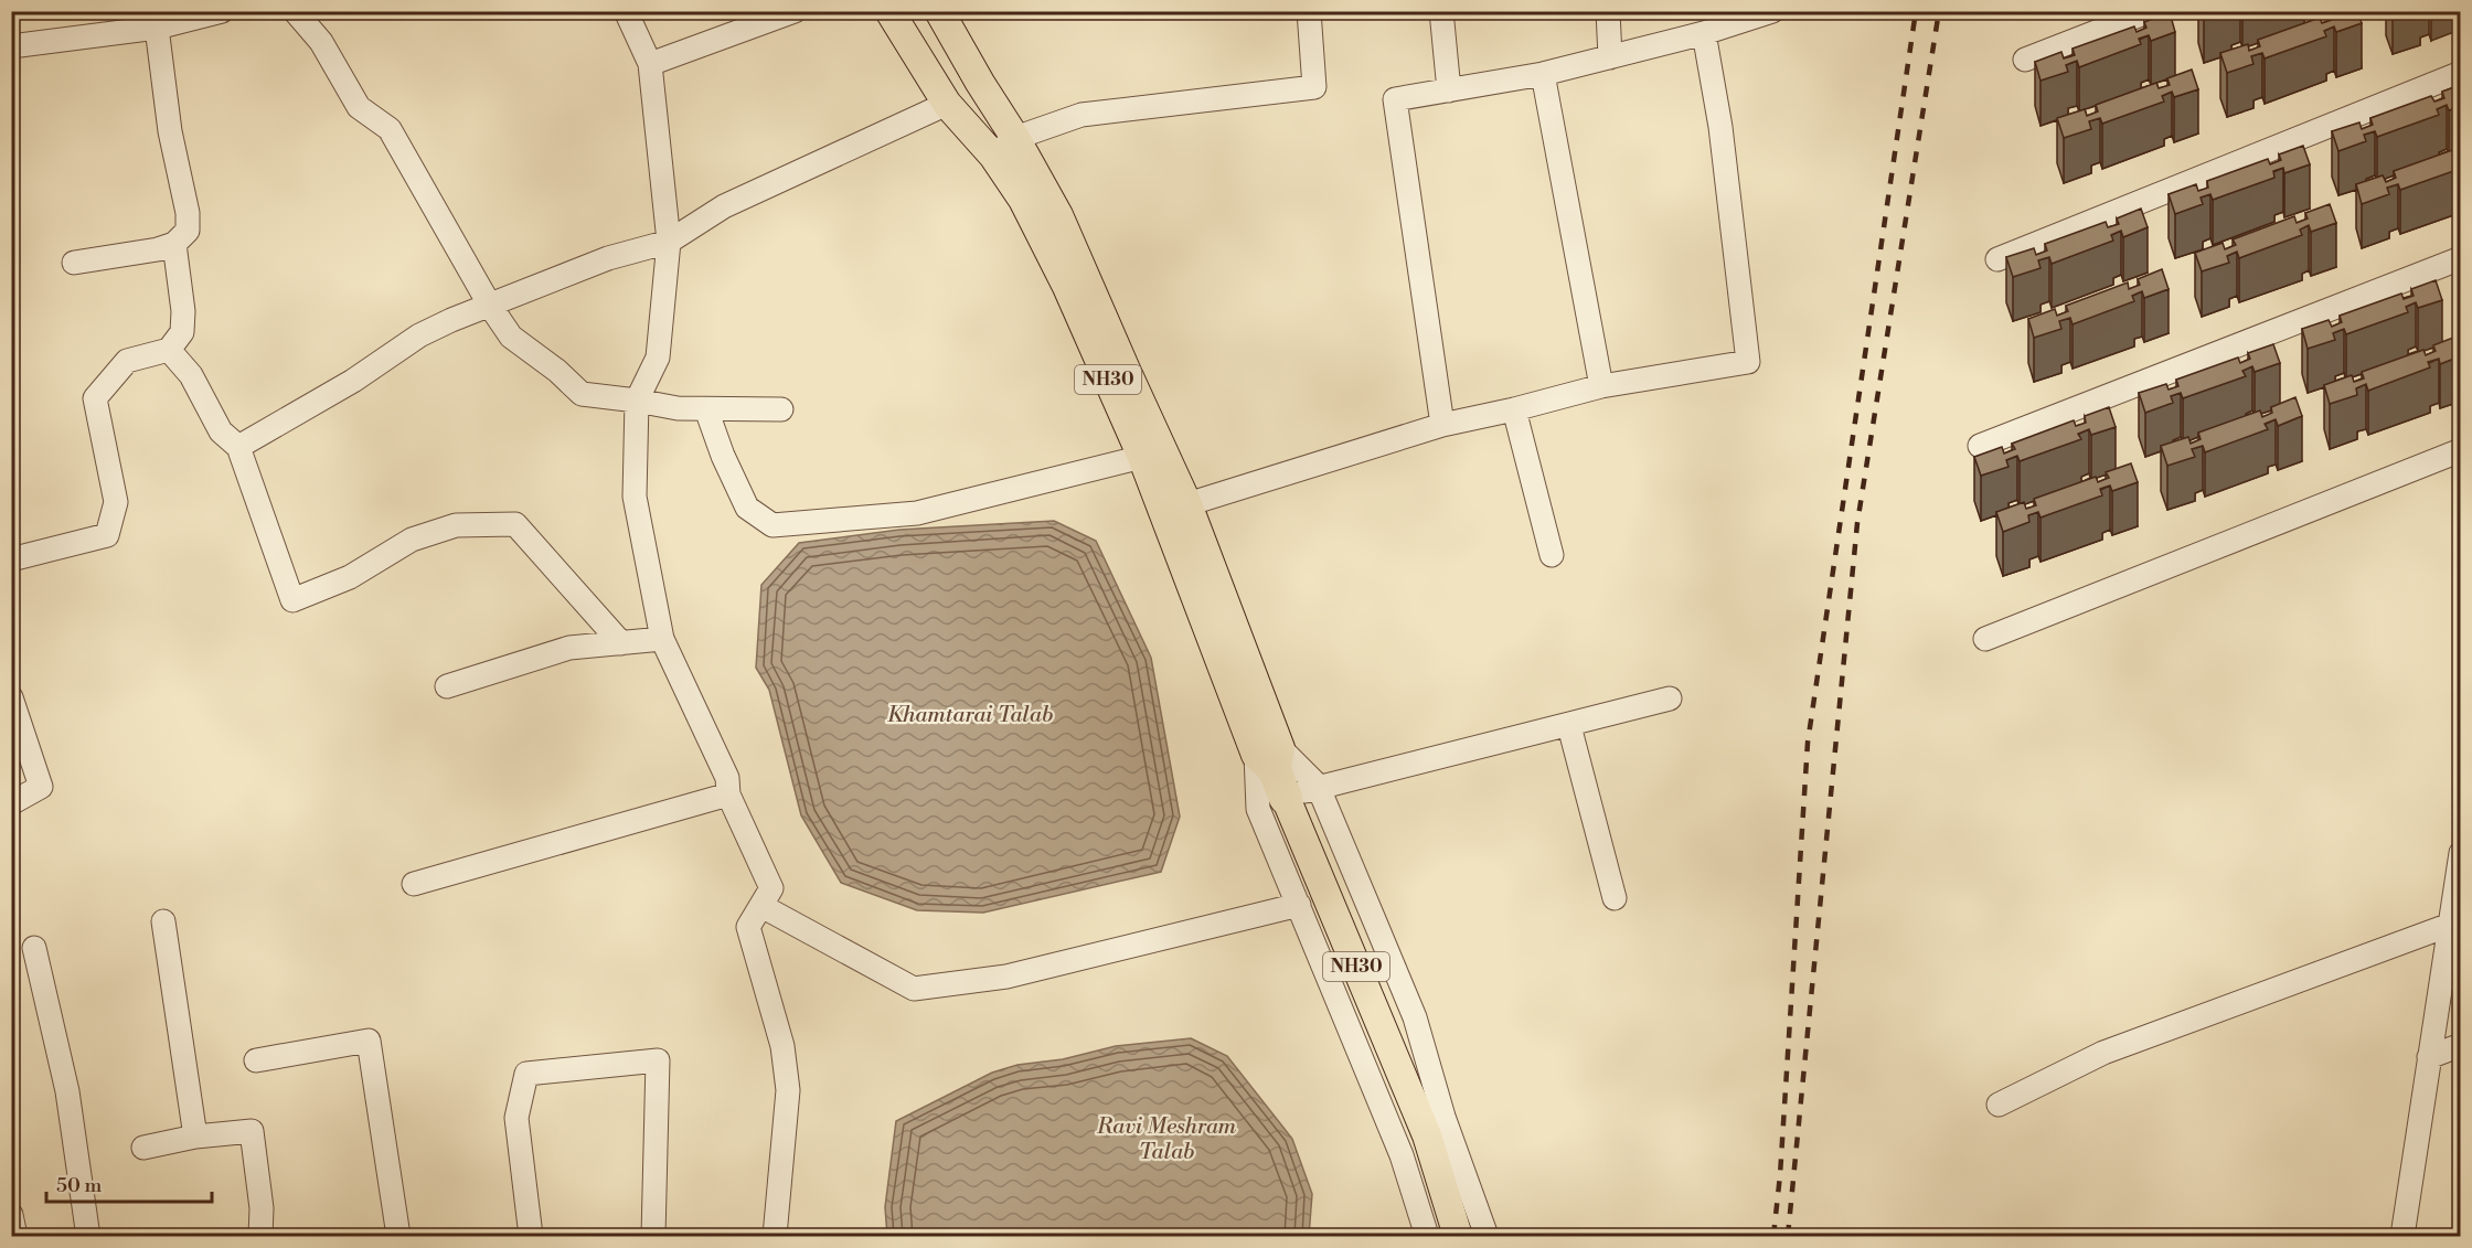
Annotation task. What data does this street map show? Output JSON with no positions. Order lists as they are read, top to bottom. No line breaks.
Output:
{"streets":{"main road":["NH30"]},"water":["Khamtarai Talab","Ravi Meshram Talab"],"scale_bar":"50 m"}
